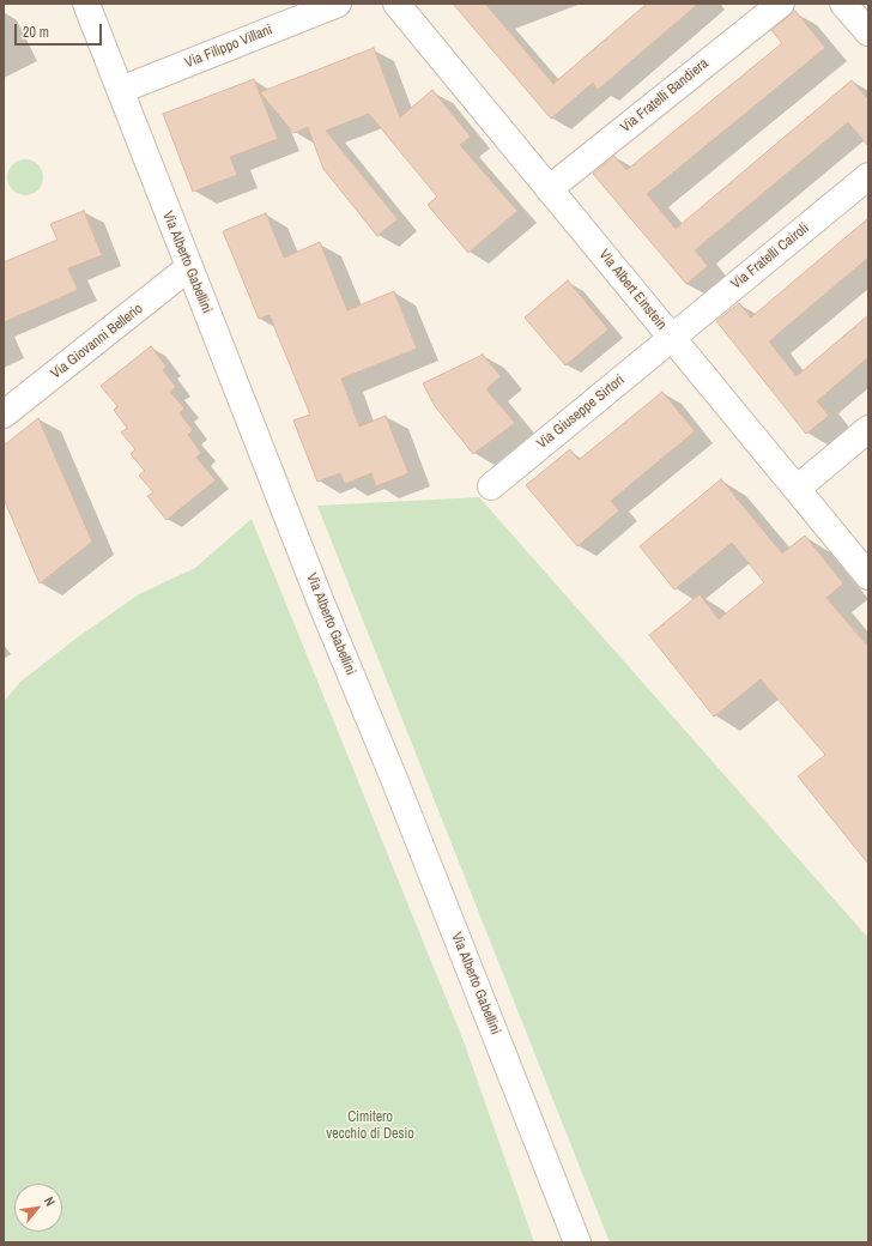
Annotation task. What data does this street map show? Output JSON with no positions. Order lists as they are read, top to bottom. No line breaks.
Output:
{"streets":{"street":["Via Filippo Villani","Via Fratelli Bandiera","Via Fratelli Cairoli","Via Alberto Gabellini","Via Albert Einstein","Via Giovanni Bellerio","Via Giuseppe Sirtori"]},"crossings":[["Via Filippo Villani","Via Alberto Gabellini"],["Via Fratelli Bandiera","Via Albert Einstein"],["Via Fratelli Cairoli","Via Albert Einstein"],["Via Fratelli Cairoli","Via Giuseppe Sirtori"],["Via Alberto Gabellini","Via Giovanni Bellerio"],["Via Albert Einstein","Via Giuseppe Sirtori"]],"parks":["Cimitero vecchio di Desio"],"scale_bar":"20 m","north":"top right"}
